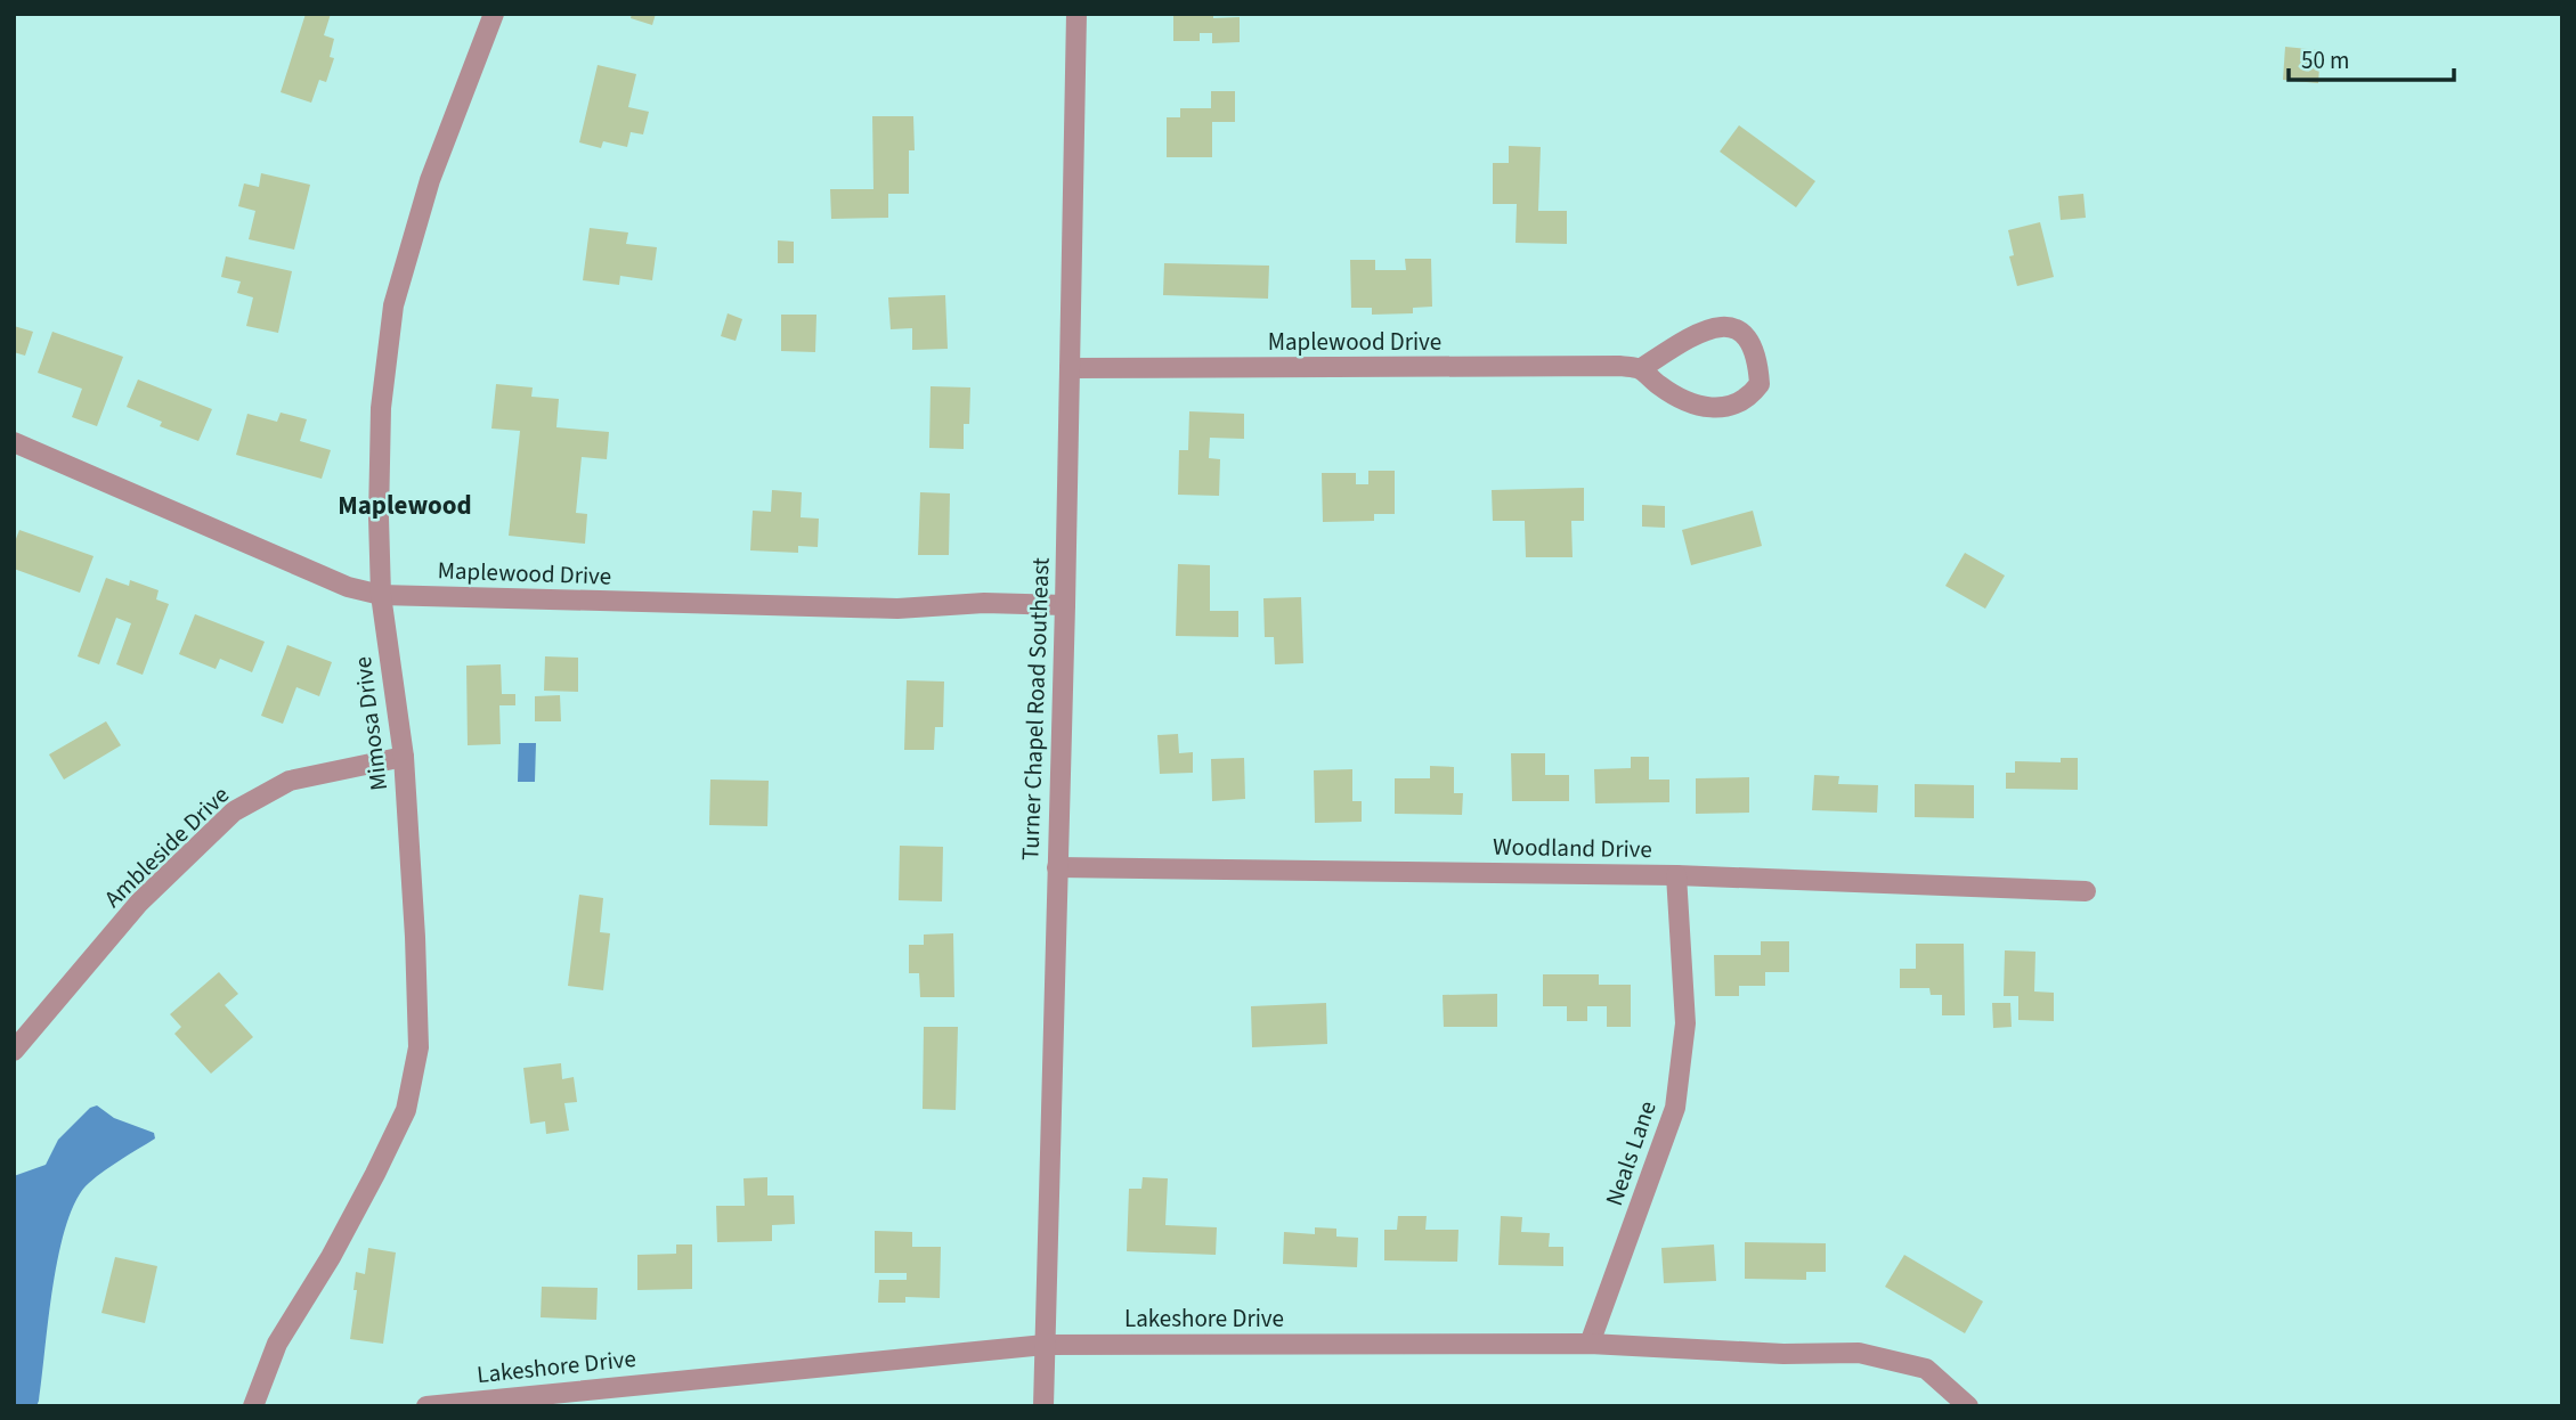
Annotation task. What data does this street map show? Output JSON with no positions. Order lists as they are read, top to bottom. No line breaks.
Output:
{"streets":{"street":["Maplewood Drive","Turner Chapel Road Southeast","Mimosa Drive","Ambleside Drive","Woodland Drive","Neals Lane","Lakeshore Drive"]},"crossings":[["Maplewood Drive","Turner Chapel Road Southeast"],["Maplewood Drive","Mimosa Drive"],["Turner Chapel Road Southeast","Woodland Drive"],["Turner Chapel Road Southeast","Lakeshore Drive"],["Mimosa Drive","Ambleside Drive"],["Woodland Drive","Neals Lane"],["Neals Lane","Lakeshore Drive"]],"districts":["Maplewood"],"scale_bar":"50 m"}
